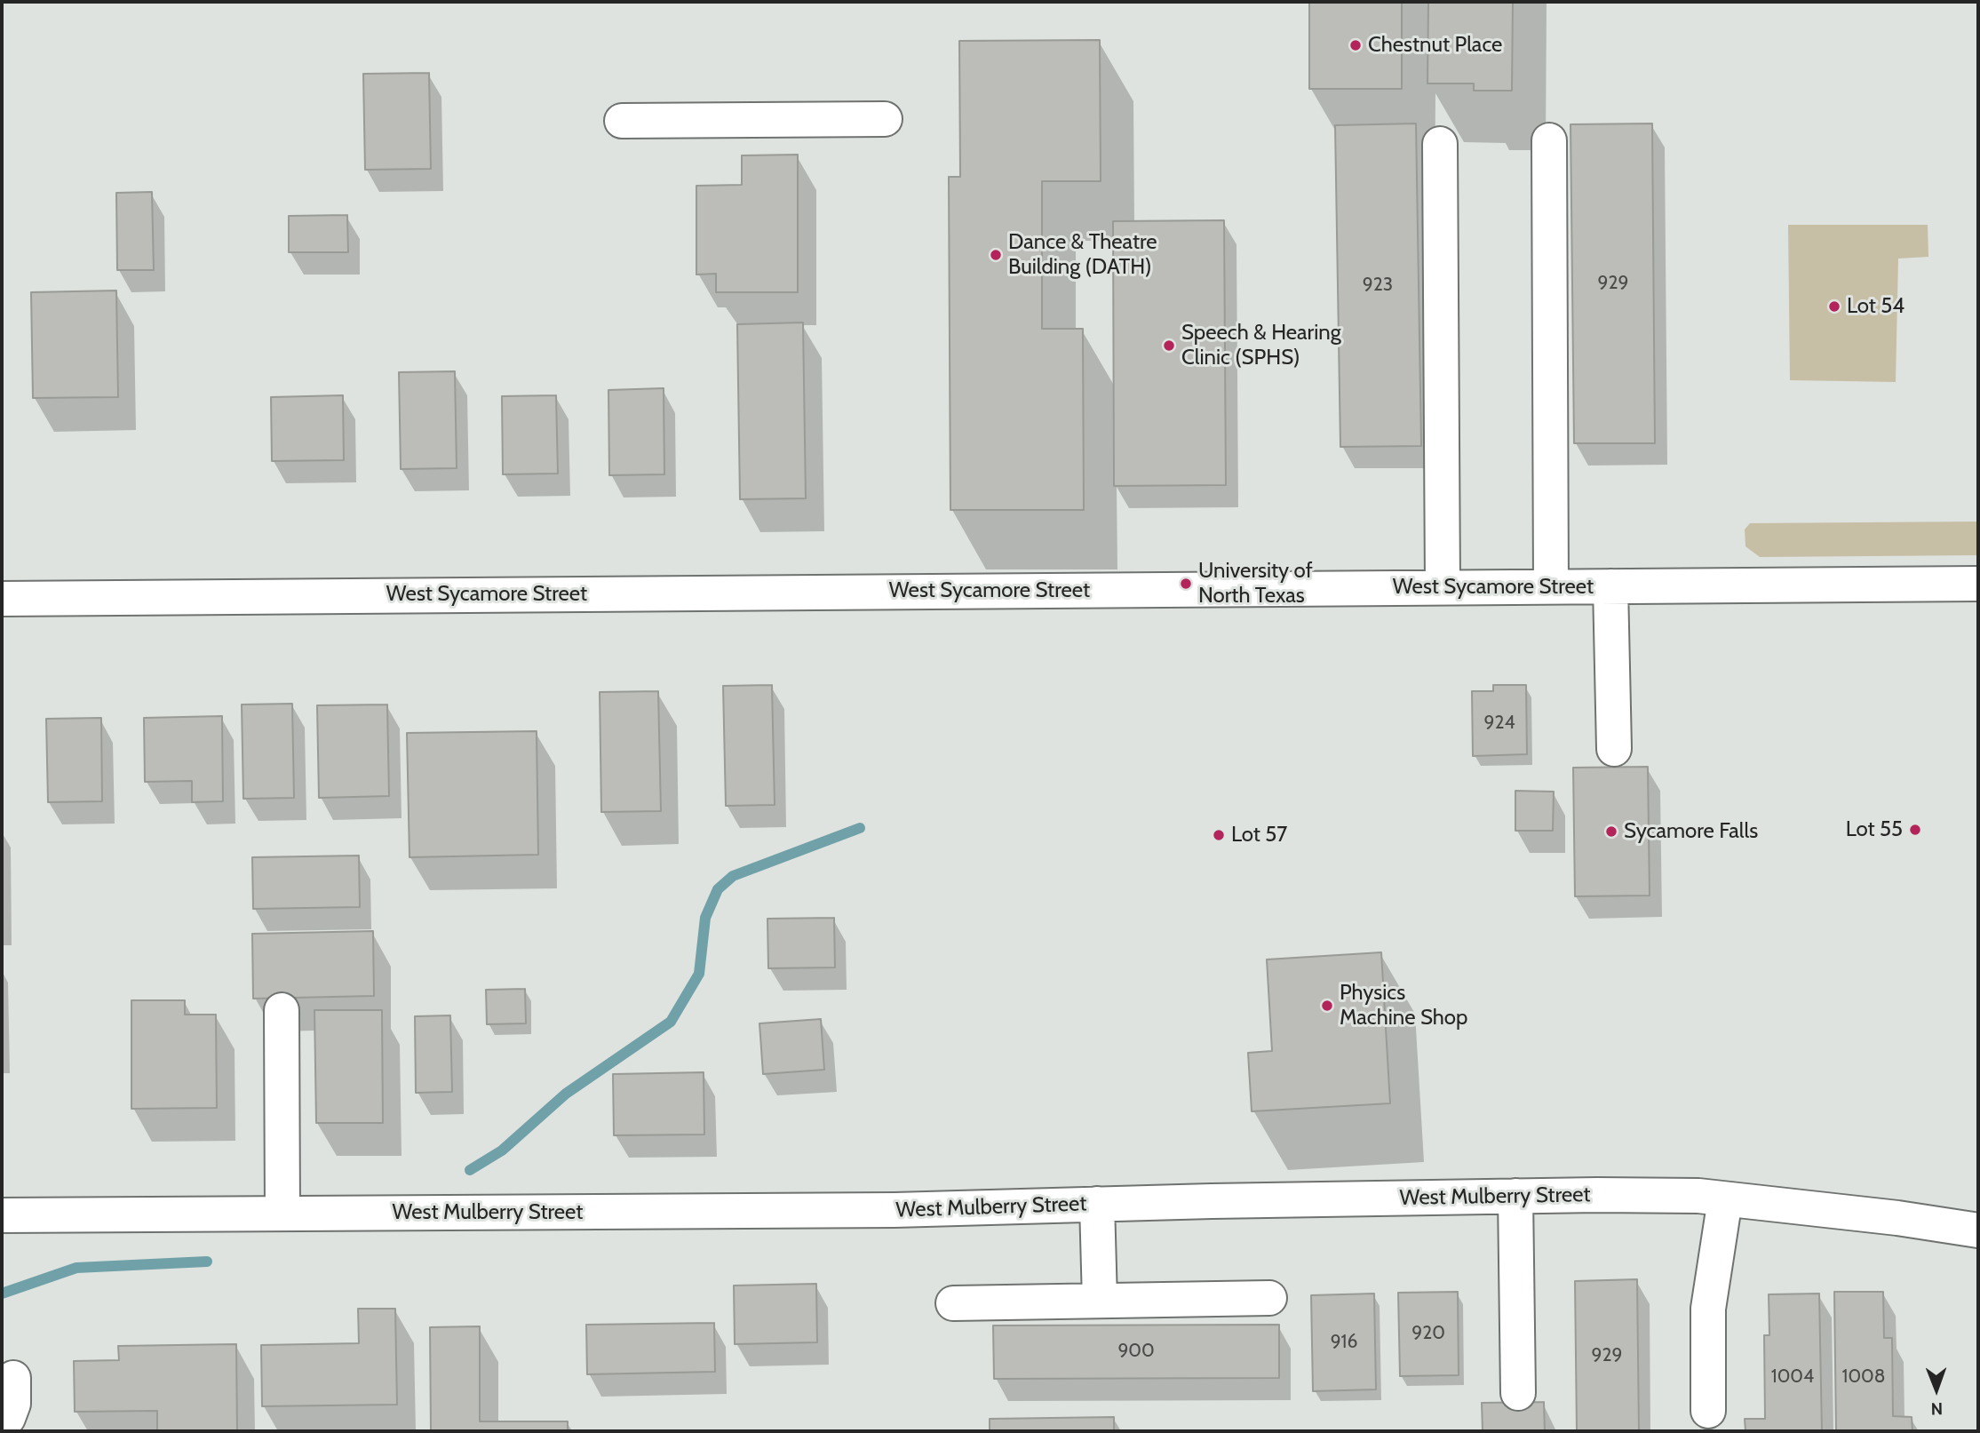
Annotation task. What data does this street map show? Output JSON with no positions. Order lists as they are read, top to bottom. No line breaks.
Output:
{"streets":{"street":["West Sycamore Street","West Mulberry Street"]},"places":["Chestnut Place","Dance & Theatre Building (DATH)","Lot 54","Speech & Hearing Clinic (SPHS)","University of North Texas","Lot 55","Sycamore Falls","Lot 57","Physics Machine Shop"],"house_numbers":["929","923","924","920","916","900","929","1004","1008"],"north":"bottom"}
